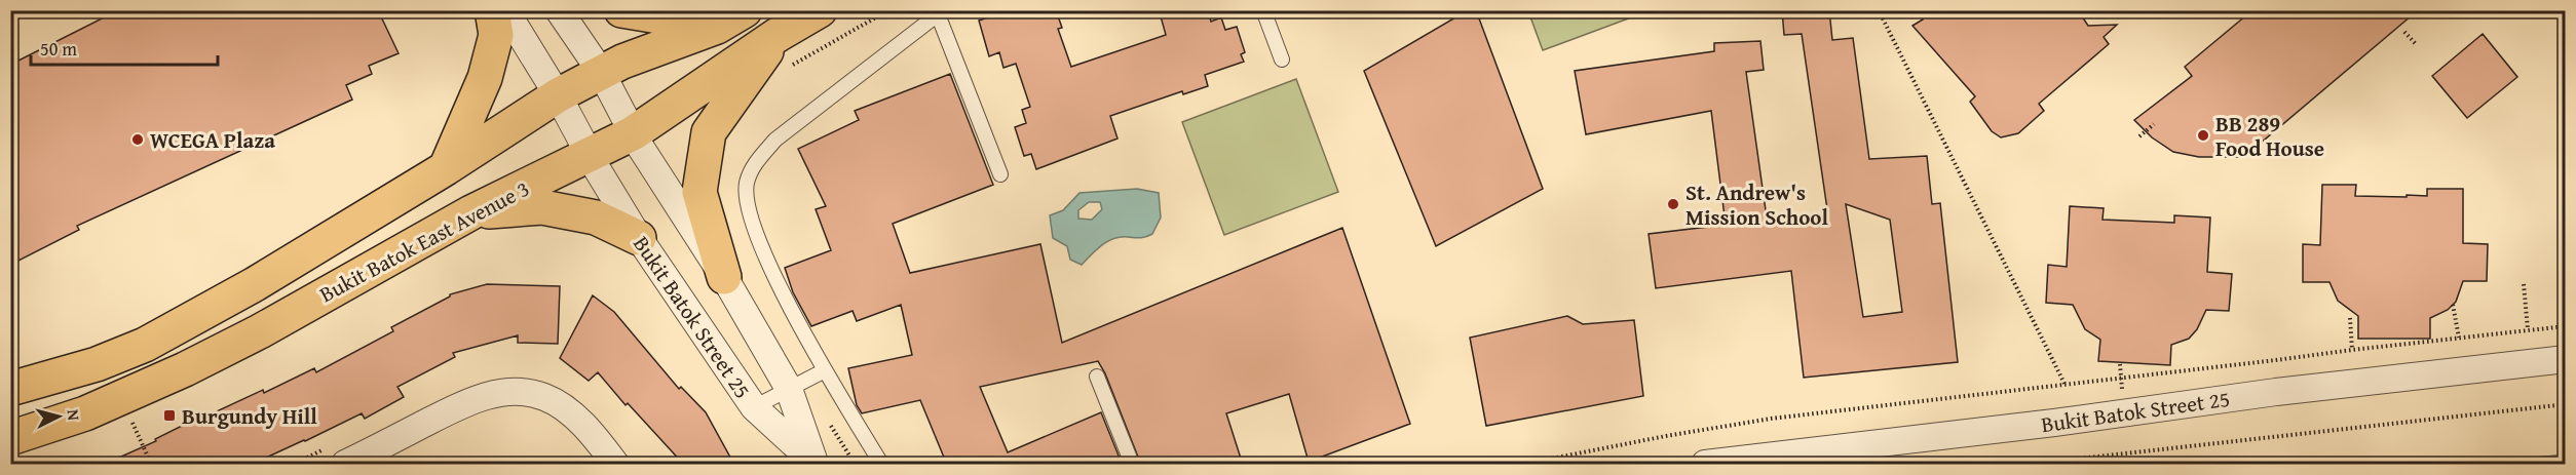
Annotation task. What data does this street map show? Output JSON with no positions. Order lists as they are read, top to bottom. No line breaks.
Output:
{"streets":{"main road":["Bukit Batok East Avenue 3"],"street":["Bukit Batok Street 25"]},"crossings":[["Bukit Batok East Avenue 3","Bukit Batok Street 25"]],"places":{"other":["BB 289 Food House","WCEGA Plaza","St. Andrew's Mission School"],"transit":["Burgundy Hill"]},"scale_bar":"50 m","north":"right"}
